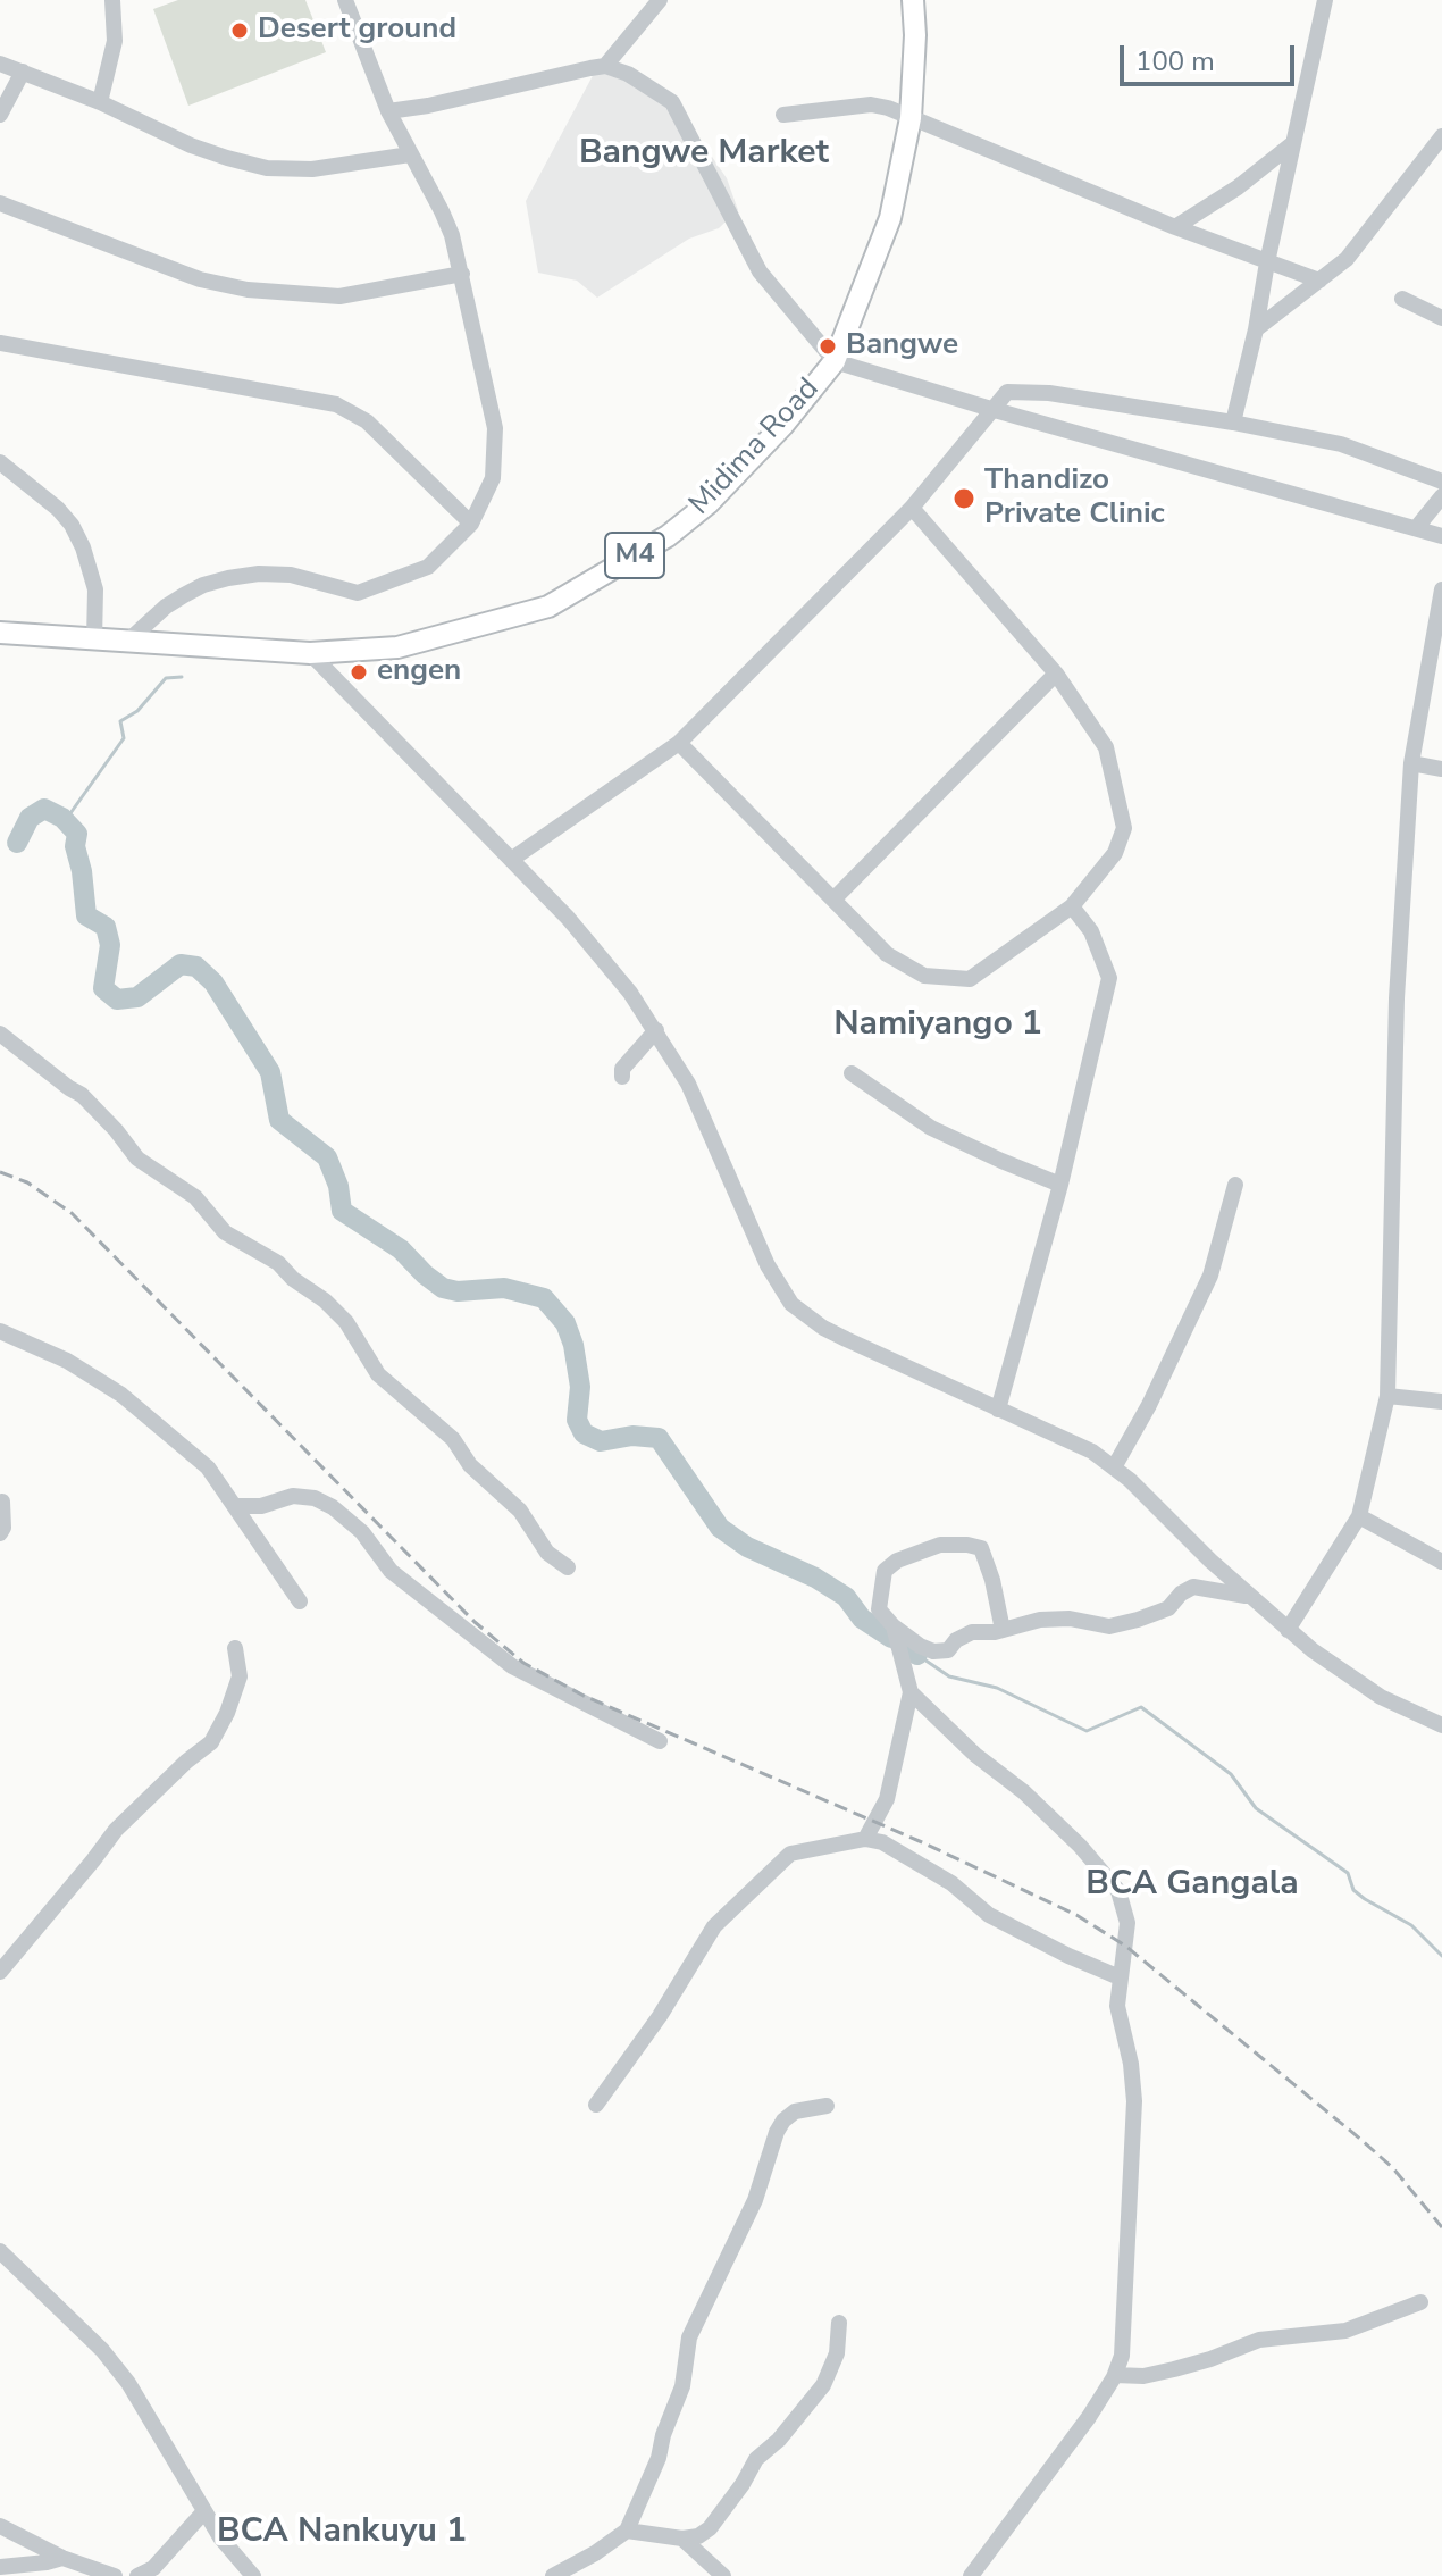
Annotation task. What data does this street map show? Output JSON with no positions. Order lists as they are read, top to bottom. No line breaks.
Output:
{"streets":{"main road":["Midima Road","M4"]},"districts":["Bangwe Market","Namiyango 1","BCA Gangala","BCA Nankuyu 1"],"places":["Desert ground","Bangwe","Thandizo Private Clinic","engen"],"scale_bar":"100 m"}
